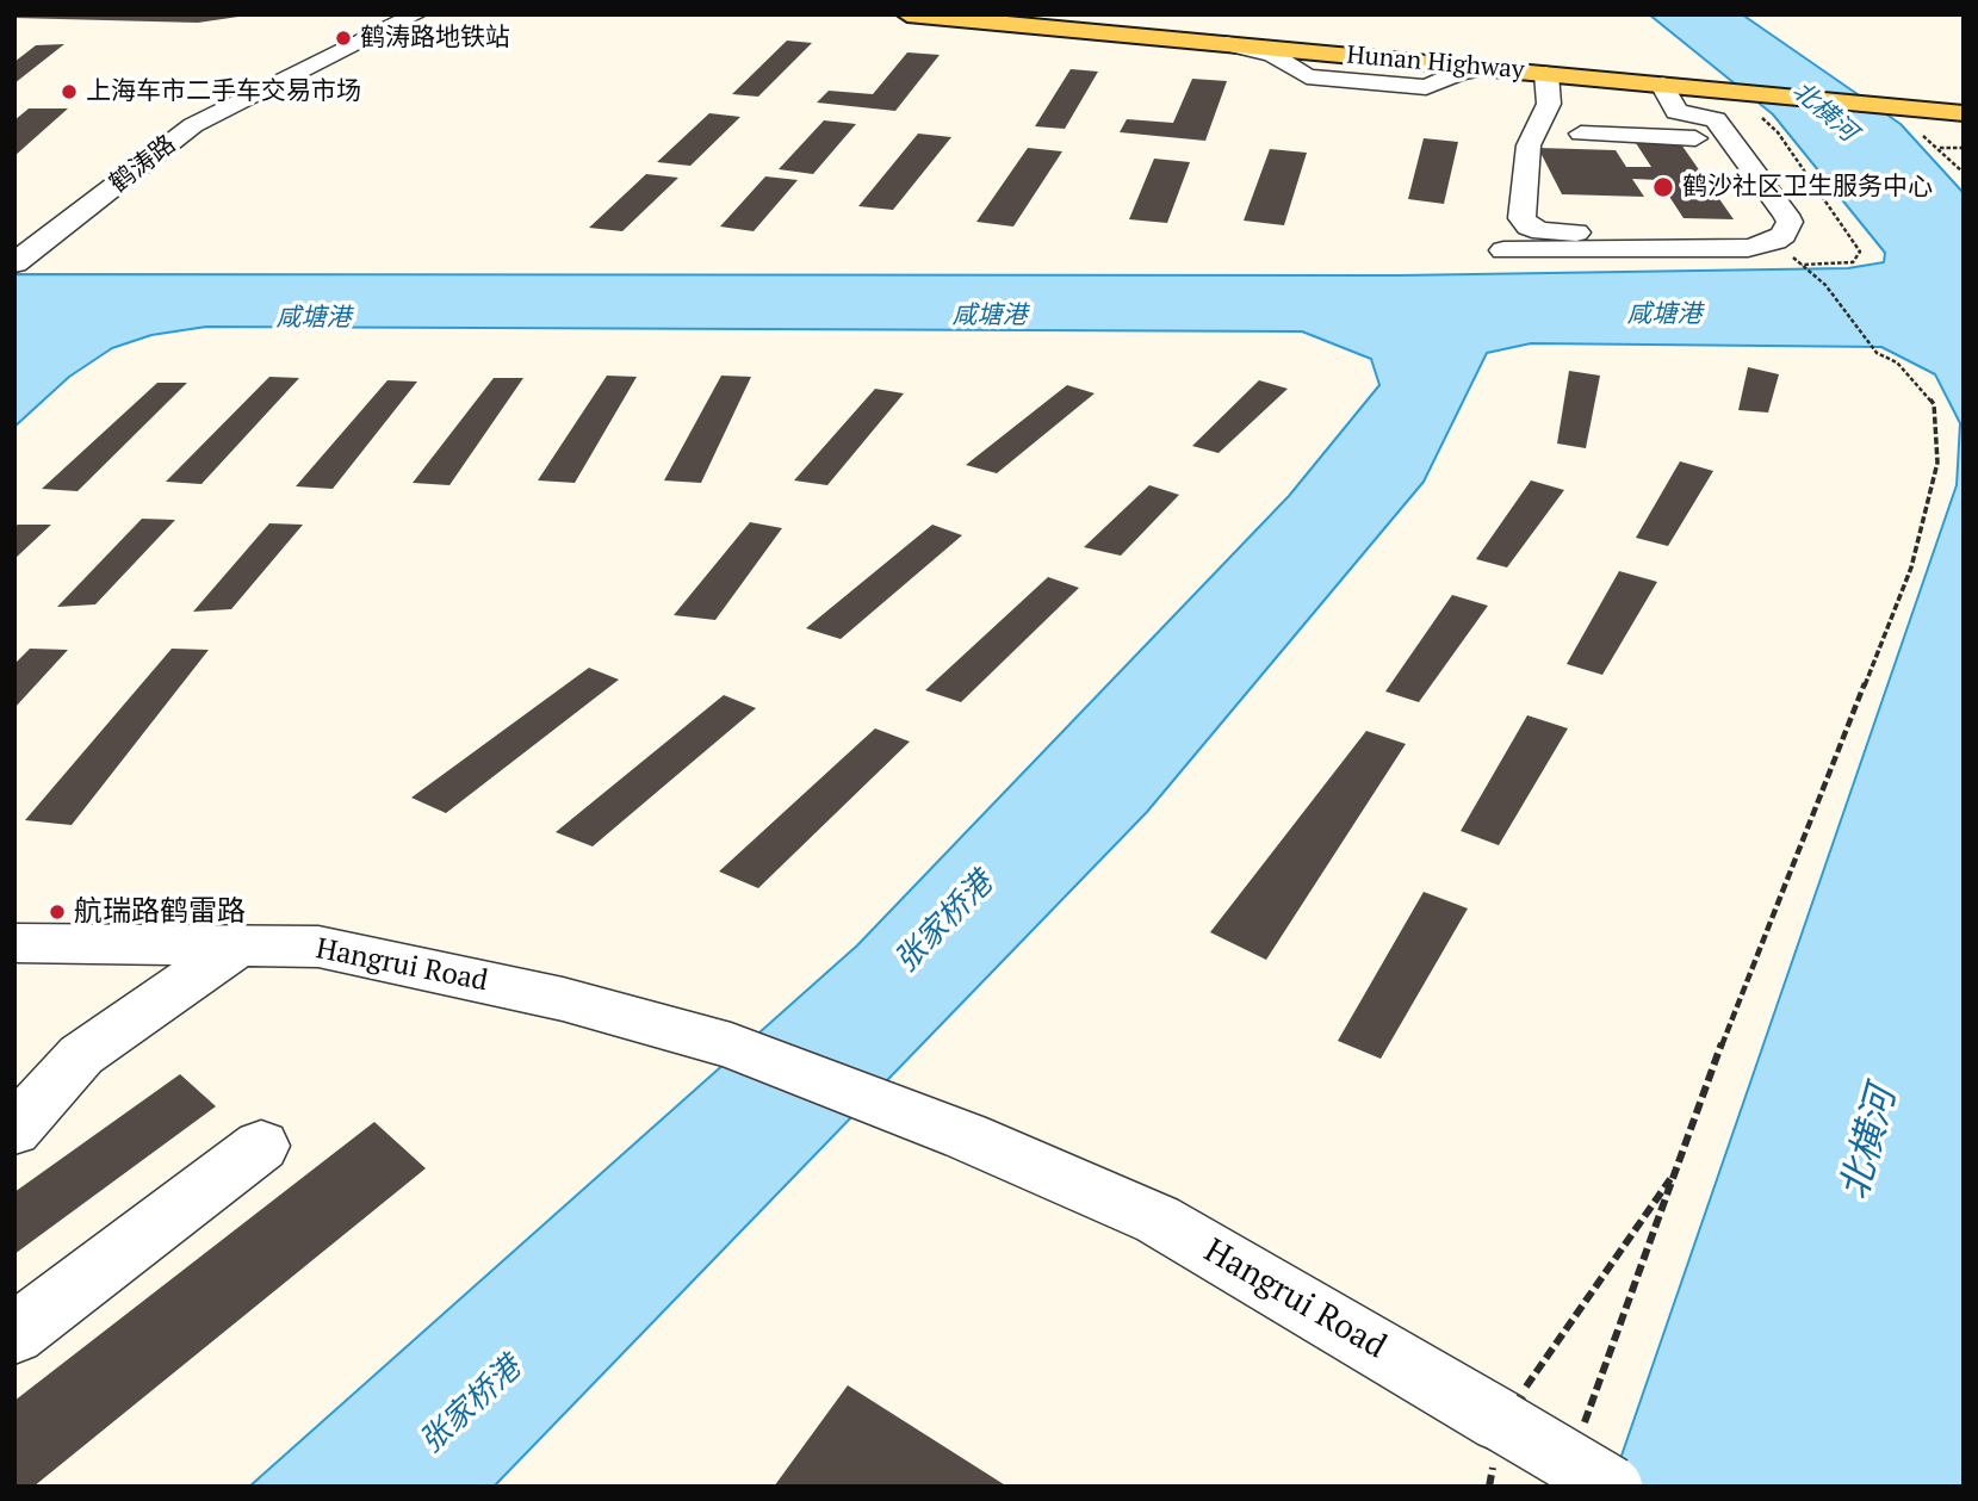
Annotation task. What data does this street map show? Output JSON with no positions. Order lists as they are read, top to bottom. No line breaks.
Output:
{"streets":{"main road":["Hunan Highway"],"street":["鹤涛路","Hangrui Road"]},"water":["北横河","咸塘港","张家桥港"],"places":["鹤涛路地铁站","上海车市二手车交易市场","鹤沙社区卫生服务中心","航瑞路鹤雷路"]}
